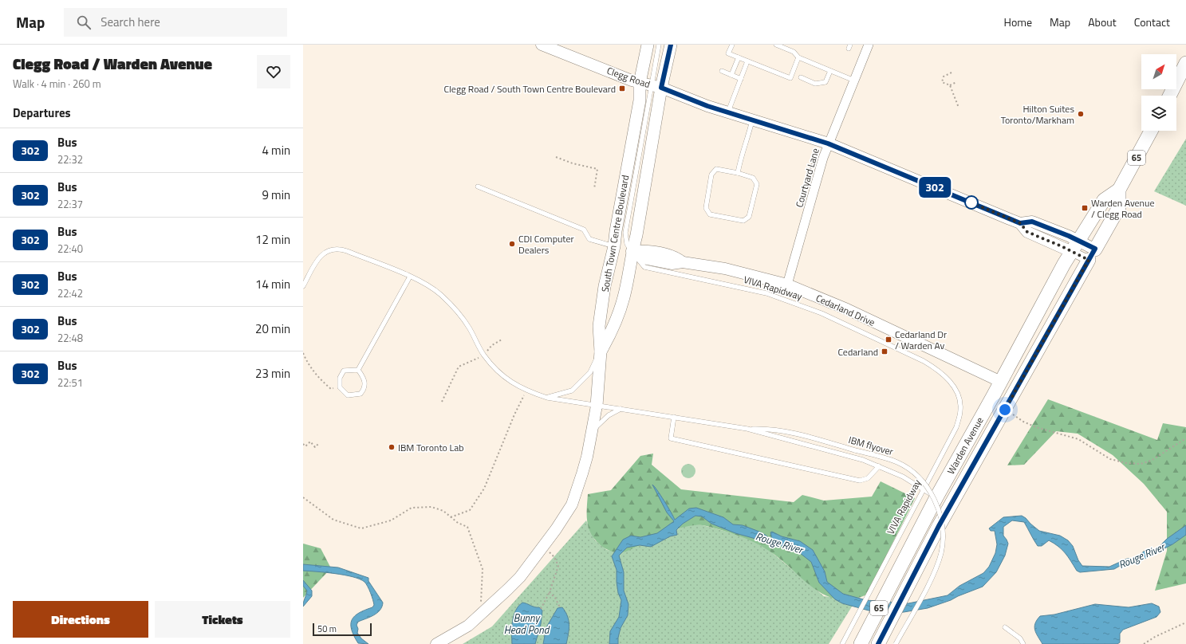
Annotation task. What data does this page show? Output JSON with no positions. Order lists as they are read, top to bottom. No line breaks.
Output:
{"streets":{"main road":["65","South Town Centre Boulevard","Cedarland Drive","Warden Avenue"],"street":["Clegg Road","Courtyard Lane"],"lane":["VIVA Rapidway","IBM flyover"]},"crossings":[["Clegg Road","Courtyard Lane"],["Clegg Road","South Town Centre Boulevard"],["Clegg Road","Warden Avenue"],["Courtyard Lane","Cedarland Drive"],["South Town Centre Boulevard","VIVA Rapidway"],["South Town Centre Boulevard","Cedarland Drive"],["VIVA Rapidway","Cedarland Drive"],["Cedarland Drive","Warden Avenue"]],"water":["Rouge River","Bunny Head Pond"],"places":{"transit":["Clegg Road / South Town Centre Boulevard","Warden Avenue / Clegg Road","Cedarland Dr / Warden Av","Cedarland"],"other":["Hilton Suites Toronto/Markham","CDI Computer Dealers","IBM Toronto Lab"]},"lines":["bus line 302"],"scale_bar":"50 m","north":"top right","page":{"header":"Map","search":"Search here","nav":["Home","Map","About","Contact"],"heading":[["Clegg Road / Warden Avenue","Walk · 4 min · 260 m"],"Departures"],"on_map":"302","list":[{"mark":"302","name":"Bus","note":"22:32","value":"4 min"},{"mark":"302","name":"Bus","note":"22:37","value":"9 min"},{"mark":"302","name":"Bus","note":"22:40","value":"12 min"},{"mark":"302","name":"Bus","note":"22:42","value":"14 min"},{"mark":"302","name":"Bus","note":"22:48","value":"20 min"},{"mark":"302","name":"Bus","note":"22:51","value":"23 min"}],"buttons":["Directions","Tickets"],"scale":"50 m"}}
